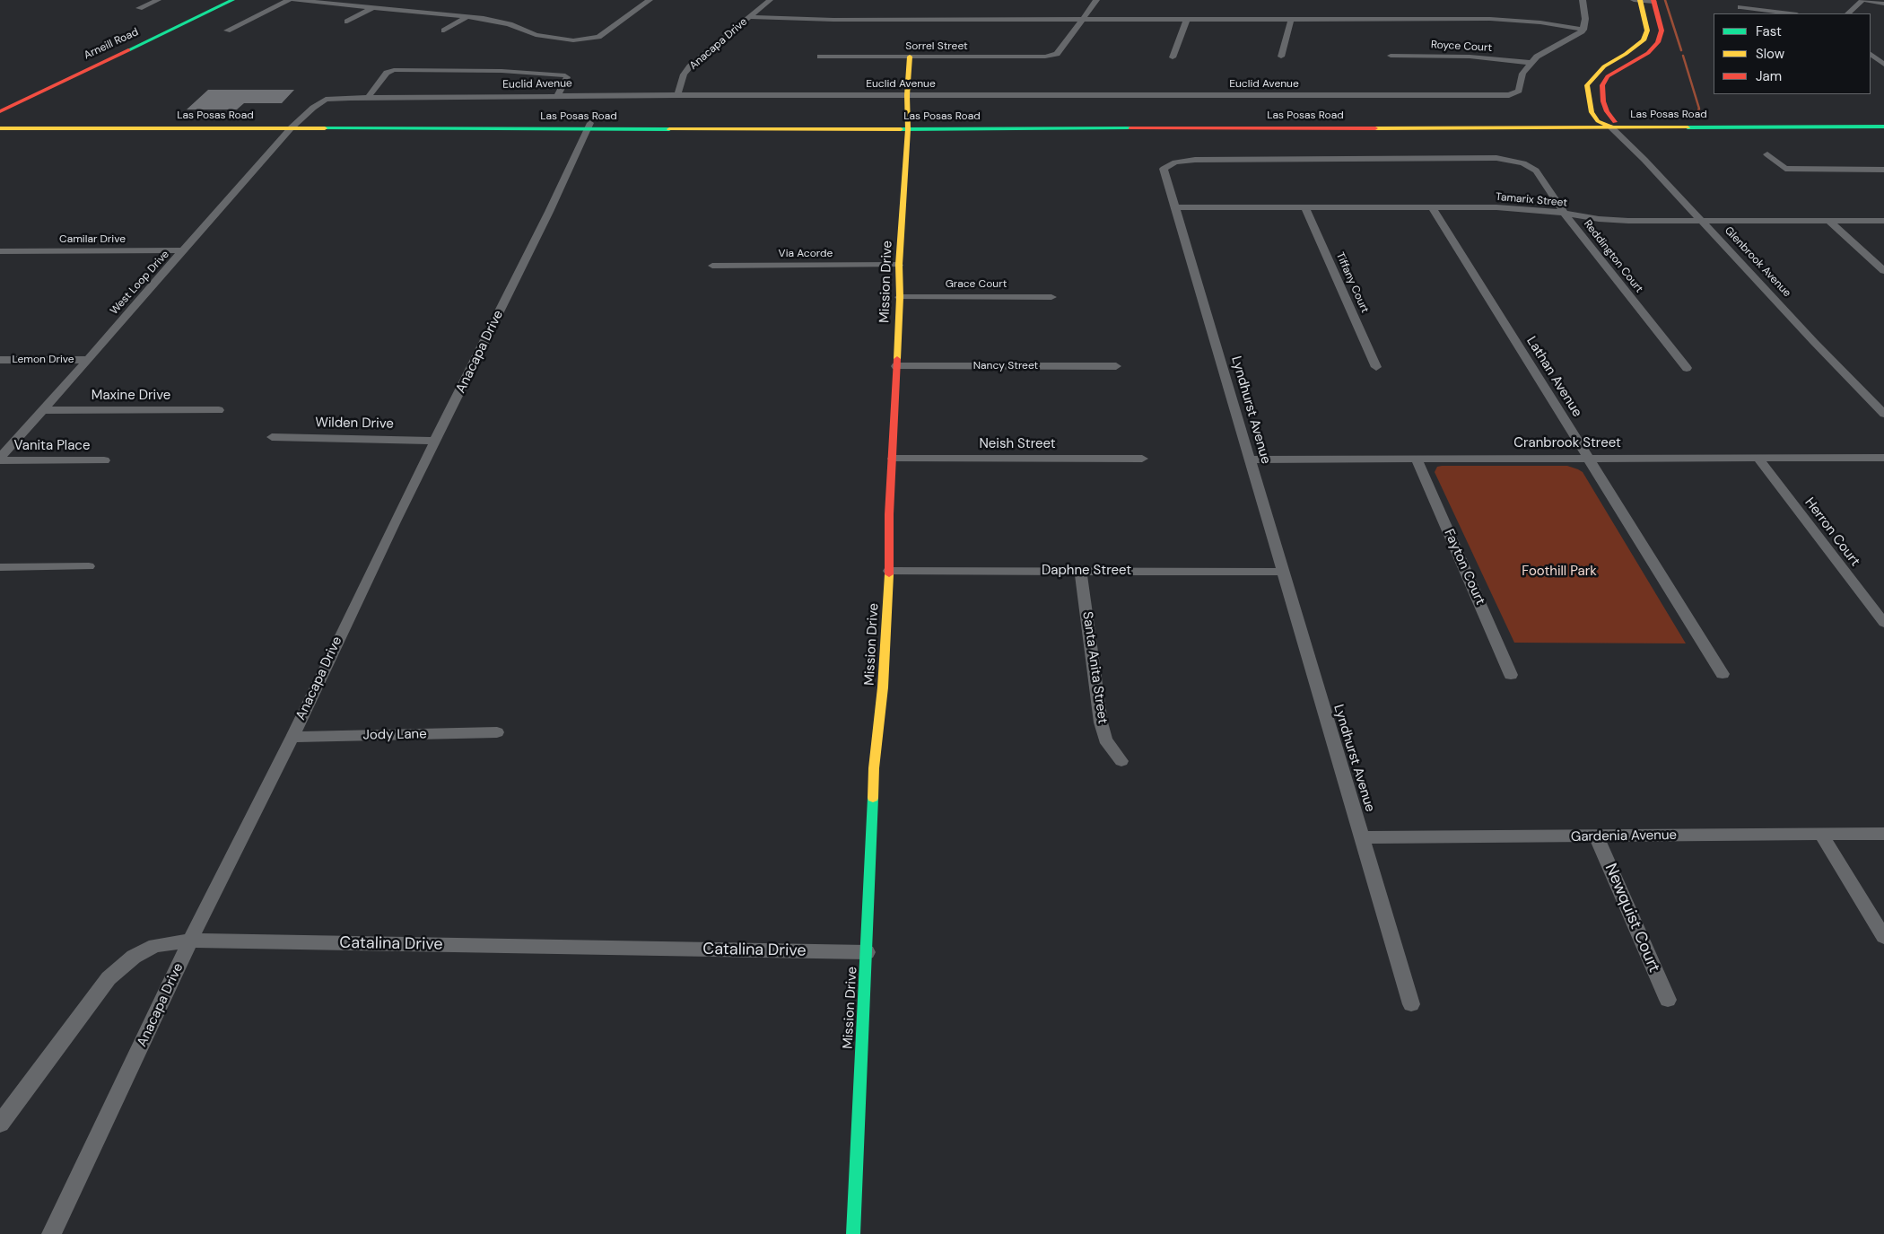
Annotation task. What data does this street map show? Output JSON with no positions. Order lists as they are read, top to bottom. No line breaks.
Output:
{"streets":{"main road":["Arneill Road","Las Posas Road","Mission Drive"],"street":["Anacapa Drive","Sorrel Street","Royce Court","Euclid Avenue","Tamarix Street","Camilar Drive","Via Acorde","Reddington Court","Glenbrook Avenue","West Loop Drive","Tiffany Court","Grace Court","Lemon Drive","Nancy Street","Lathan Avenue","Maxine Drive","Lyndhurst Avenue","Wilden Drive","Cranbrook Street","Neish Street","Vanita Place","Herron Court","Fayton Court","Daphne Street","Santa Anita Street","Jody Lane","Gardenia Avenue","Newquist Court","Catalina Drive"]},"crossings":[["Anacapa Drive","Euclid Avenue"],["Anacapa Drive","Las Posas Road"],["Anacapa Drive","Wilden Drive"],["Anacapa Drive","Jody Lane"],["Anacapa Drive","Catalina Drive"],["Sorrel Street","Mission Drive"],["Royce Court","Euclid Avenue"],["Euclid Avenue","Las Posas Road"],["Euclid Avenue","Mission Drive"],["Euclid Avenue","West Loop Drive"],["Las Posas Road","Glenbrook Avenue"],["Las Posas Road","Mission Drive"],["Las Posas Road","West Loop Drive"],["Tamarix Street","Reddington Court"],["Tamarix Street","Glenbrook Avenue"],["Tamarix Street","Tiffany Court"],["Tamarix Street","Lathan Avenue"],["Tamarix Street","Lyndhurst Avenue"],["Camilar Drive","West Loop Drive"],["Via Acorde","Mission Drive"],["Reddington Court","Lyndhurst Avenue"],["Mission Drive","Grace Court"],["Mission Drive","Nancy Street"],["Mission Drive","Neish Street"],["Mission Drive","Daphne Street"],["Mission Drive","Catalina Drive"],["West Loop Drive","Lemon Drive"],["West Loop Drive","Maxine Drive"],["West Loop Drive","Vanita Place"],["Lathan Avenue","Cranbrook Street"],["Lyndhurst Avenue","Cranbrook Street"],["Lyndhurst Avenue","Daphne Street"],["Lyndhurst Avenue","Gardenia Avenue"],["Cranbrook Street","Herron Court"],["Cranbrook Street","Fayton Court"],["Daphne Street","Santa Anita Street"],["Gardenia Avenue","Newquist Court"]],"parks":["Foothill Park"],"legend":["Fast","Slow","Jam"]}
